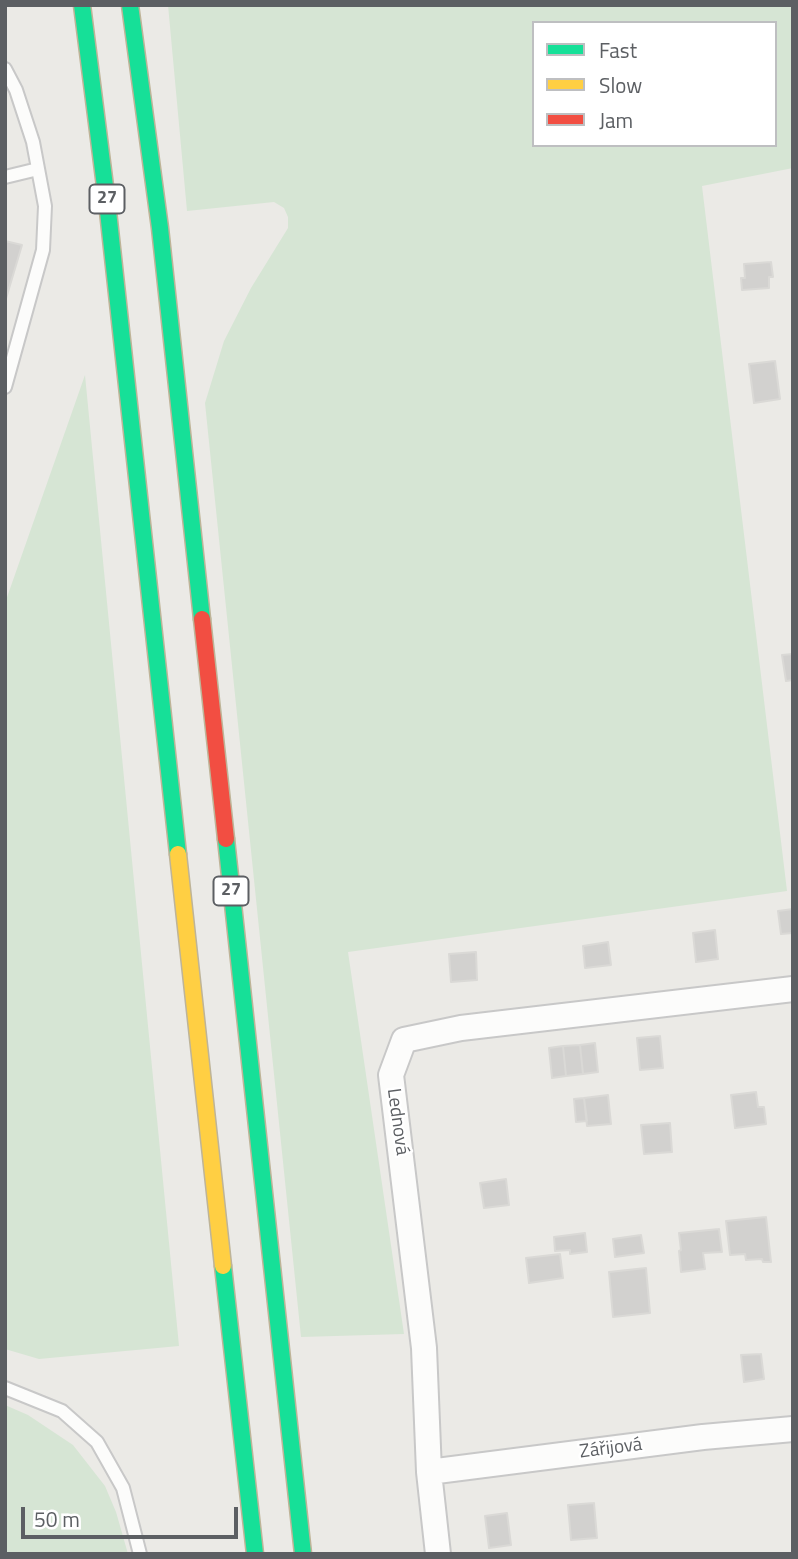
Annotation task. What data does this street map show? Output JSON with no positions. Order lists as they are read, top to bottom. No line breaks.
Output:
{"streets":{"highway":["27"],"street":["Lednová","Zářijová"]},"crossings":[["Lednová","Zářijová"]],"legend":["Fast","Slow","Jam"],"scale_bar":"50 m"}
